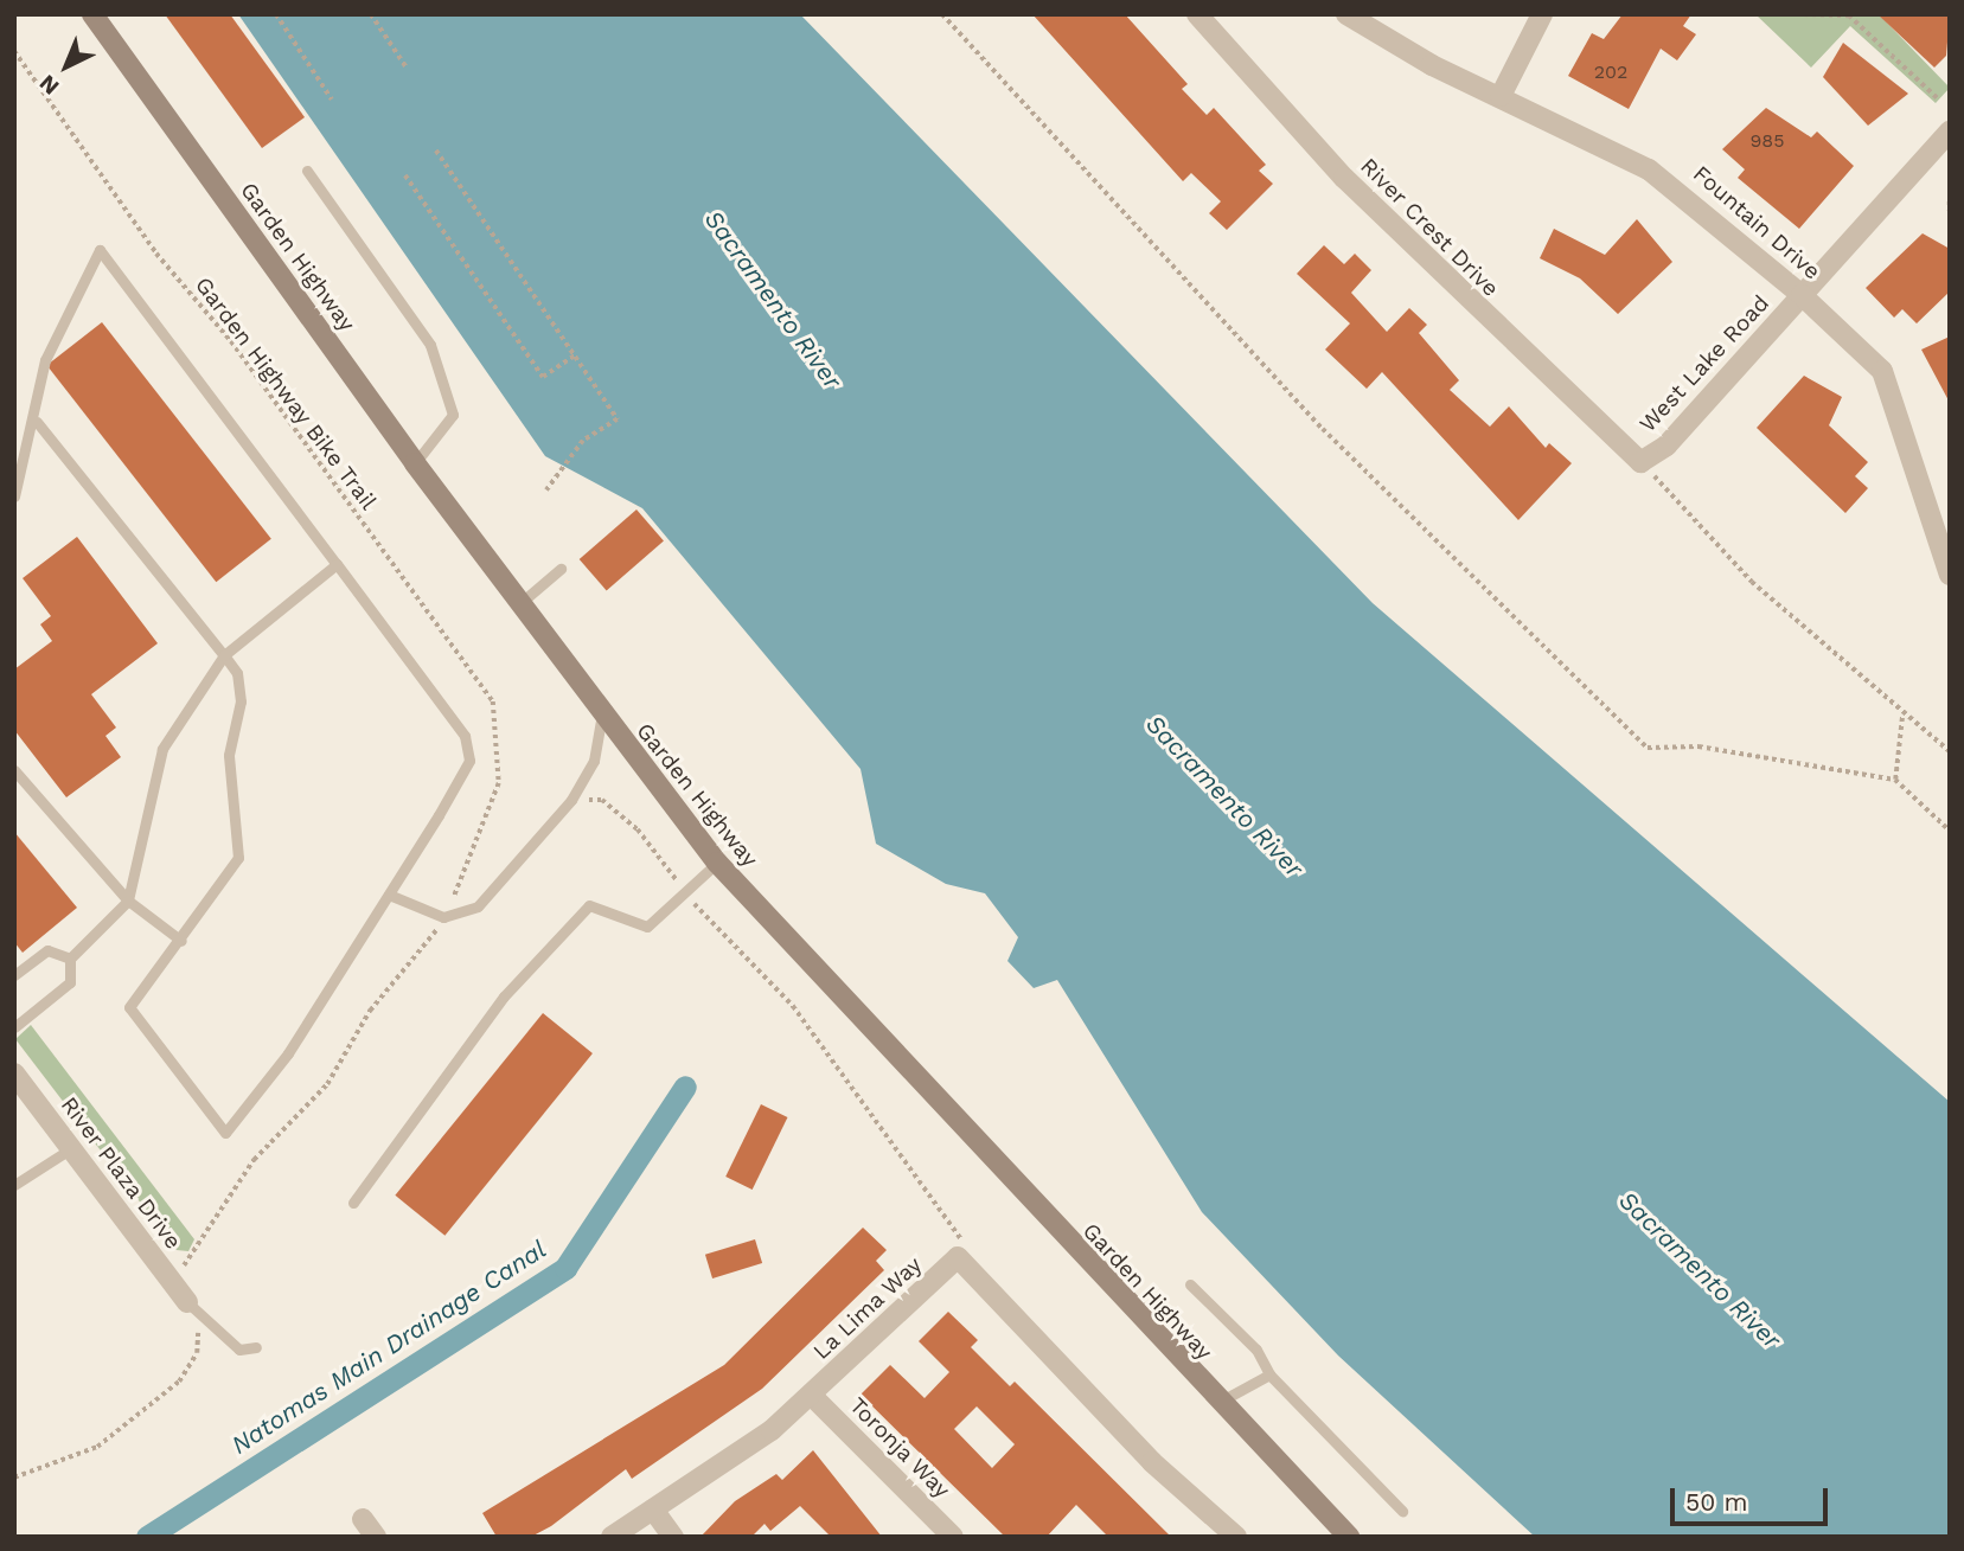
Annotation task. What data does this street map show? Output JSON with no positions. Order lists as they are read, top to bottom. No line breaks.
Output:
{"streets":{"main road":["Garden Highway"],"street":["Fountain Drive","River Crest Drive","West Lake Road","River Plaza Drive","La Lima Way","Toronja Way"],"path":["Garden Highway Bike Trail"]},"crossings":[["Fountain Drive","West Lake Road"],["River Crest Drive","West Lake Road"],["Garden Highway Bike Trail","River Plaza Drive"],["La Lima Way","Toronja Way"]],"water":["Sacramento River","Natomas Main Drainage Canal"],"house_numbers":["202","985"],"scale_bar":"50 m","north":"bottom left"}
